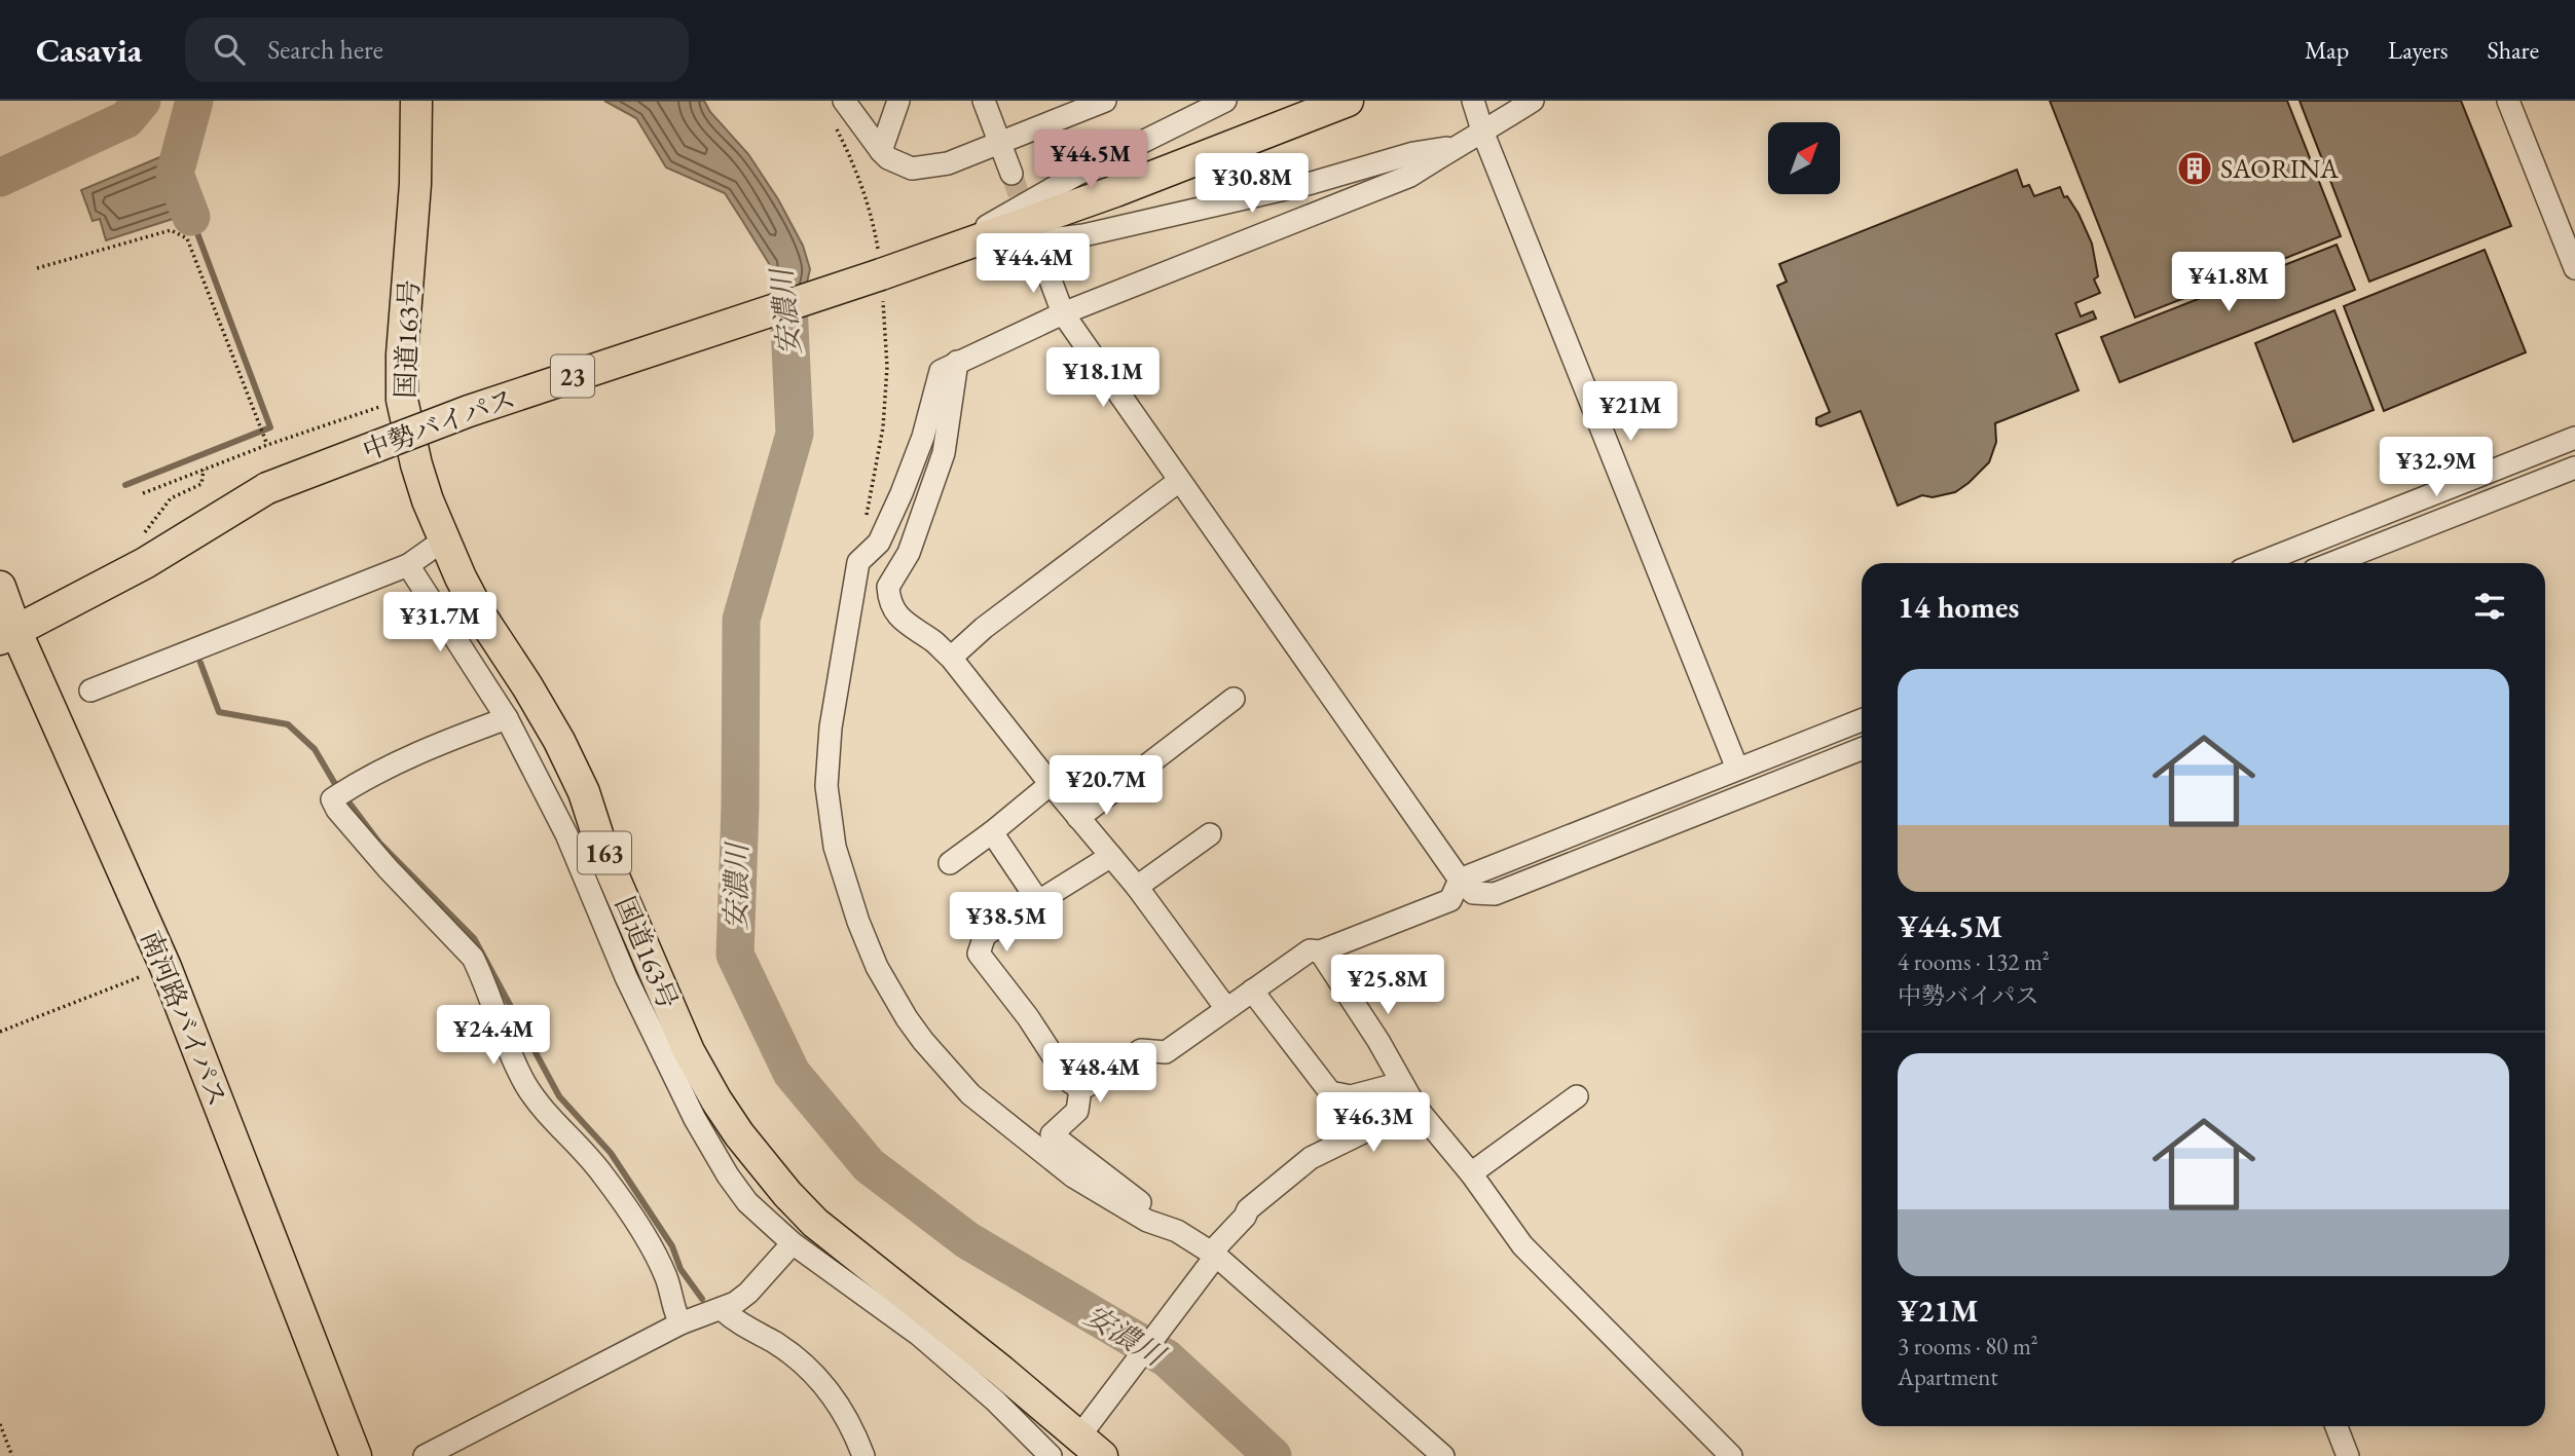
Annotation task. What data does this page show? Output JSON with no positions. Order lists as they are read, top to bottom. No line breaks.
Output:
{"streets":{"highway":["国道163号","23","中勢バイパス","163","南河路バイパス"]},"crossings":[["中勢バイパス","南河路バイパス"]],"water":["安濃川"],"places":{"building":["SAORINA"]},"north":"top right","page":{"header":"Casavia","search":"Search here","nav":["Map","Layers","Share"],"price":["¥44.5M","¥30.8M","¥44.4M","¥41.8M","¥18.1M","¥21M","¥32.9M","¥31.7M","¥20.7M","¥38.5M","¥25.8M","¥24.4M","¥48.4M","¥46.3M"],"heading":"14 homes","list":[{"name":"¥44.5M","note":"4 rooms · 132 m² · 中勢バイパス"},{"name":"¥21M","note":"3 rooms · 80 m² · Apartment"}]}}
